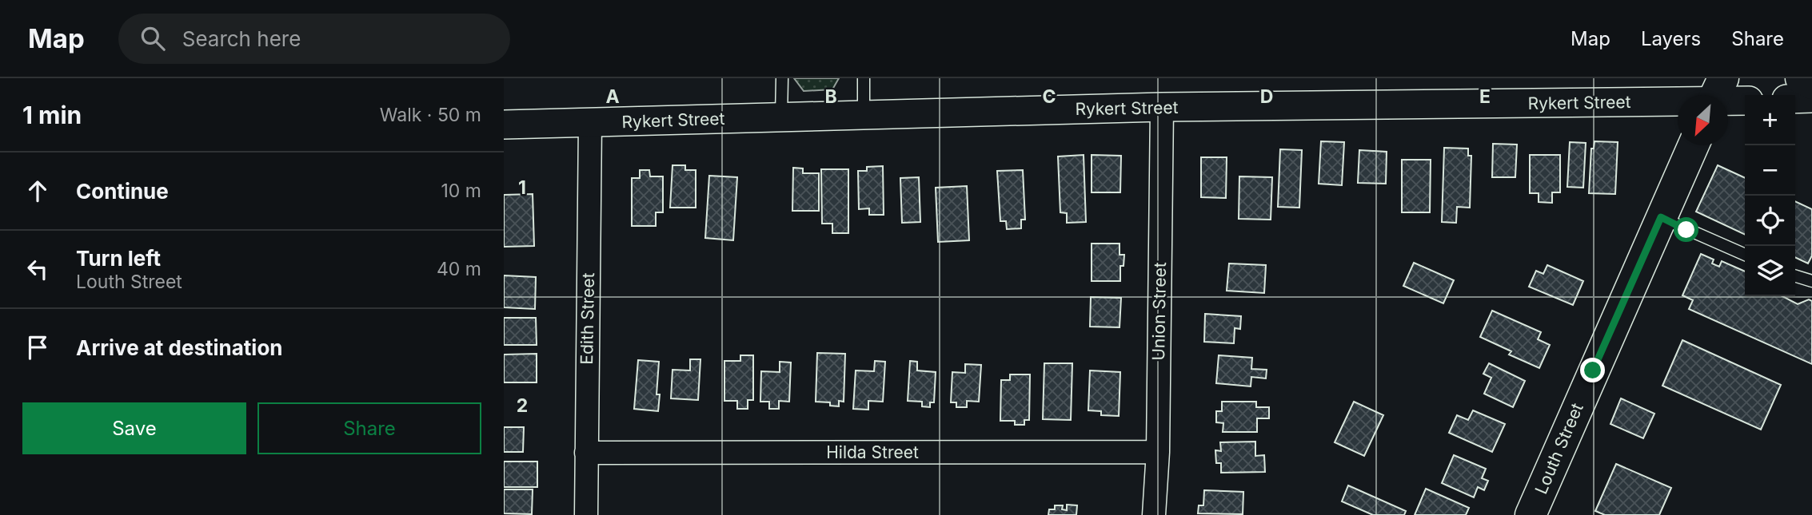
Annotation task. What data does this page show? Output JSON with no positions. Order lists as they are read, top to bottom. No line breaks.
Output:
{"streets":{"main road":["Louth Street"],"street":["Rykert Street","Union Street","Edith Street","Hilda Street"]},"crossings":[["Rykert Street","Union Street"],["Rykert Street","Edith Street"],["Union Street","Hilda Street"],["Edith Street","Hilda Street"]],"north":"bottom left","page":{"header":"Map","search":"Search here","nav":["Map","Layers","Share"],"heading":["1 min","Walk · 50 m"],"map_buttons":["+","−"],"list":[["Continue","10 m"],["Turn left","Louth Street","40 m"],"Arrive at destination"],"buttons":["Save","Share"]},"grid":{"columns":["A","B","C","D","E"],"rows":["1","2"]}}
